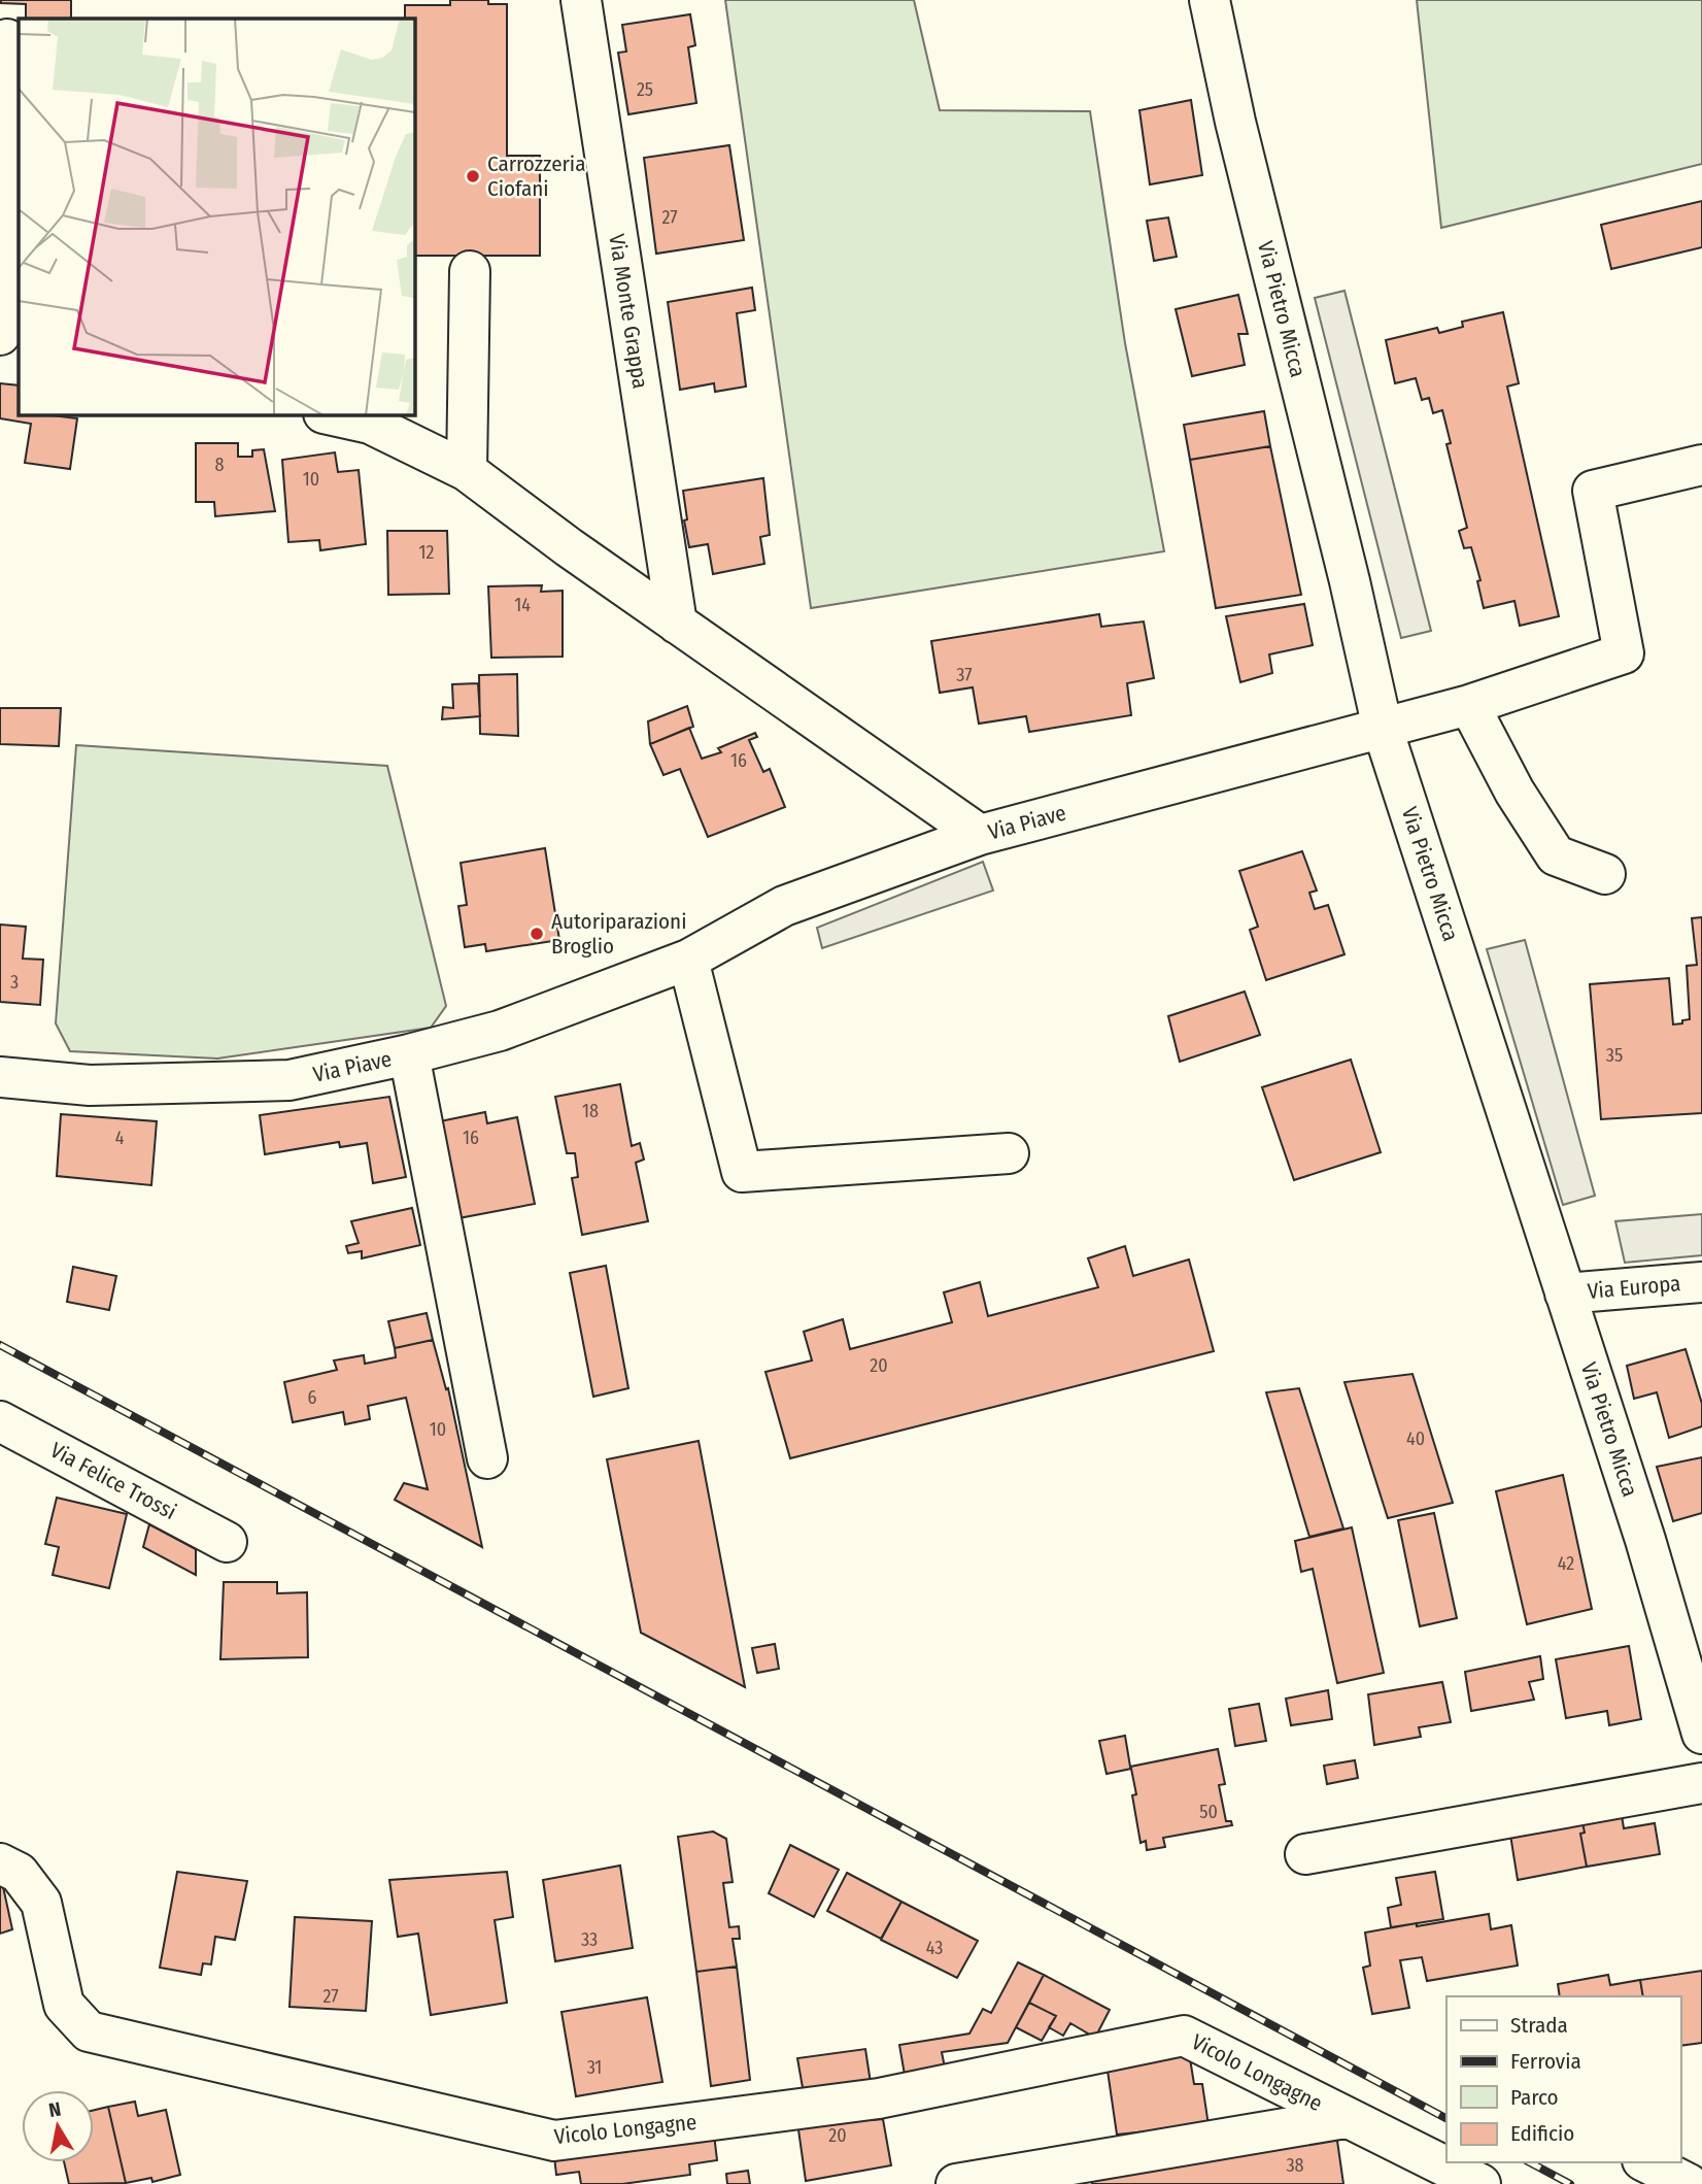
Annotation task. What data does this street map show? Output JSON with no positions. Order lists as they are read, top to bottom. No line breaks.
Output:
{"streets":{"street":["Via Pietro Micca","Via Monte Grappa","Via Piave","Via Europa","Via Felice Trossi","Vicolo Longagne"]},"crossings":[["Via Pietro Micca","Via Piave"],["Via Pietro Micca","Via Europa"]],"places":["Carrozzeria Ciofani","Autoriparazioni Broglio"],"house_numbers":["25","27","8","10","12","14","37","16","3","35","18","4","16","20","6","10","40","42","50","33","43","27","31","20","38"],"legend":["Strada","Ferrovia","Parco","Edificio"],"north":"top"}
